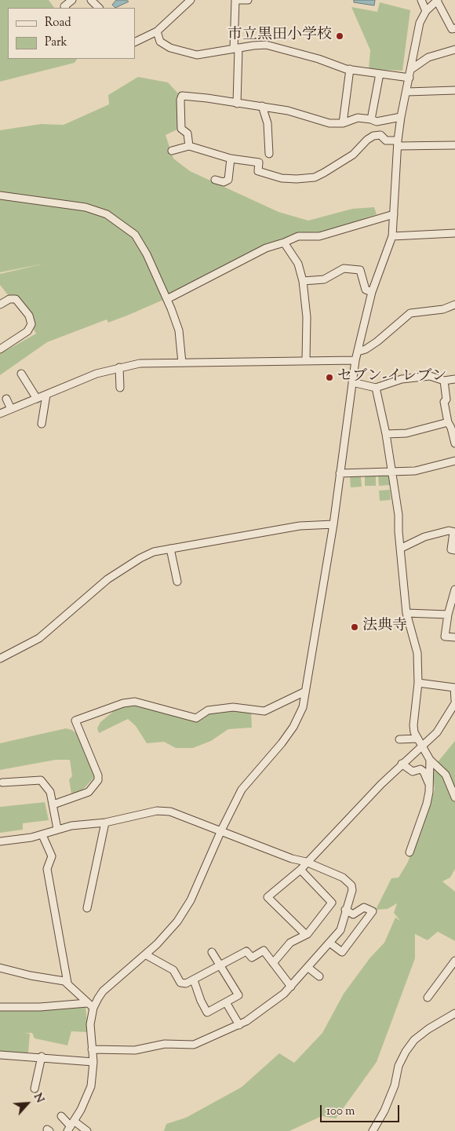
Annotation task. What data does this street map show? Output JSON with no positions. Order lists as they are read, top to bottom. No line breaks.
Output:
{"places":["市立黒田小学校","セブン-イレブン","法典寺"],"legend":["Road","Park"],"scale_bar":"100 m","north":"top right"}
